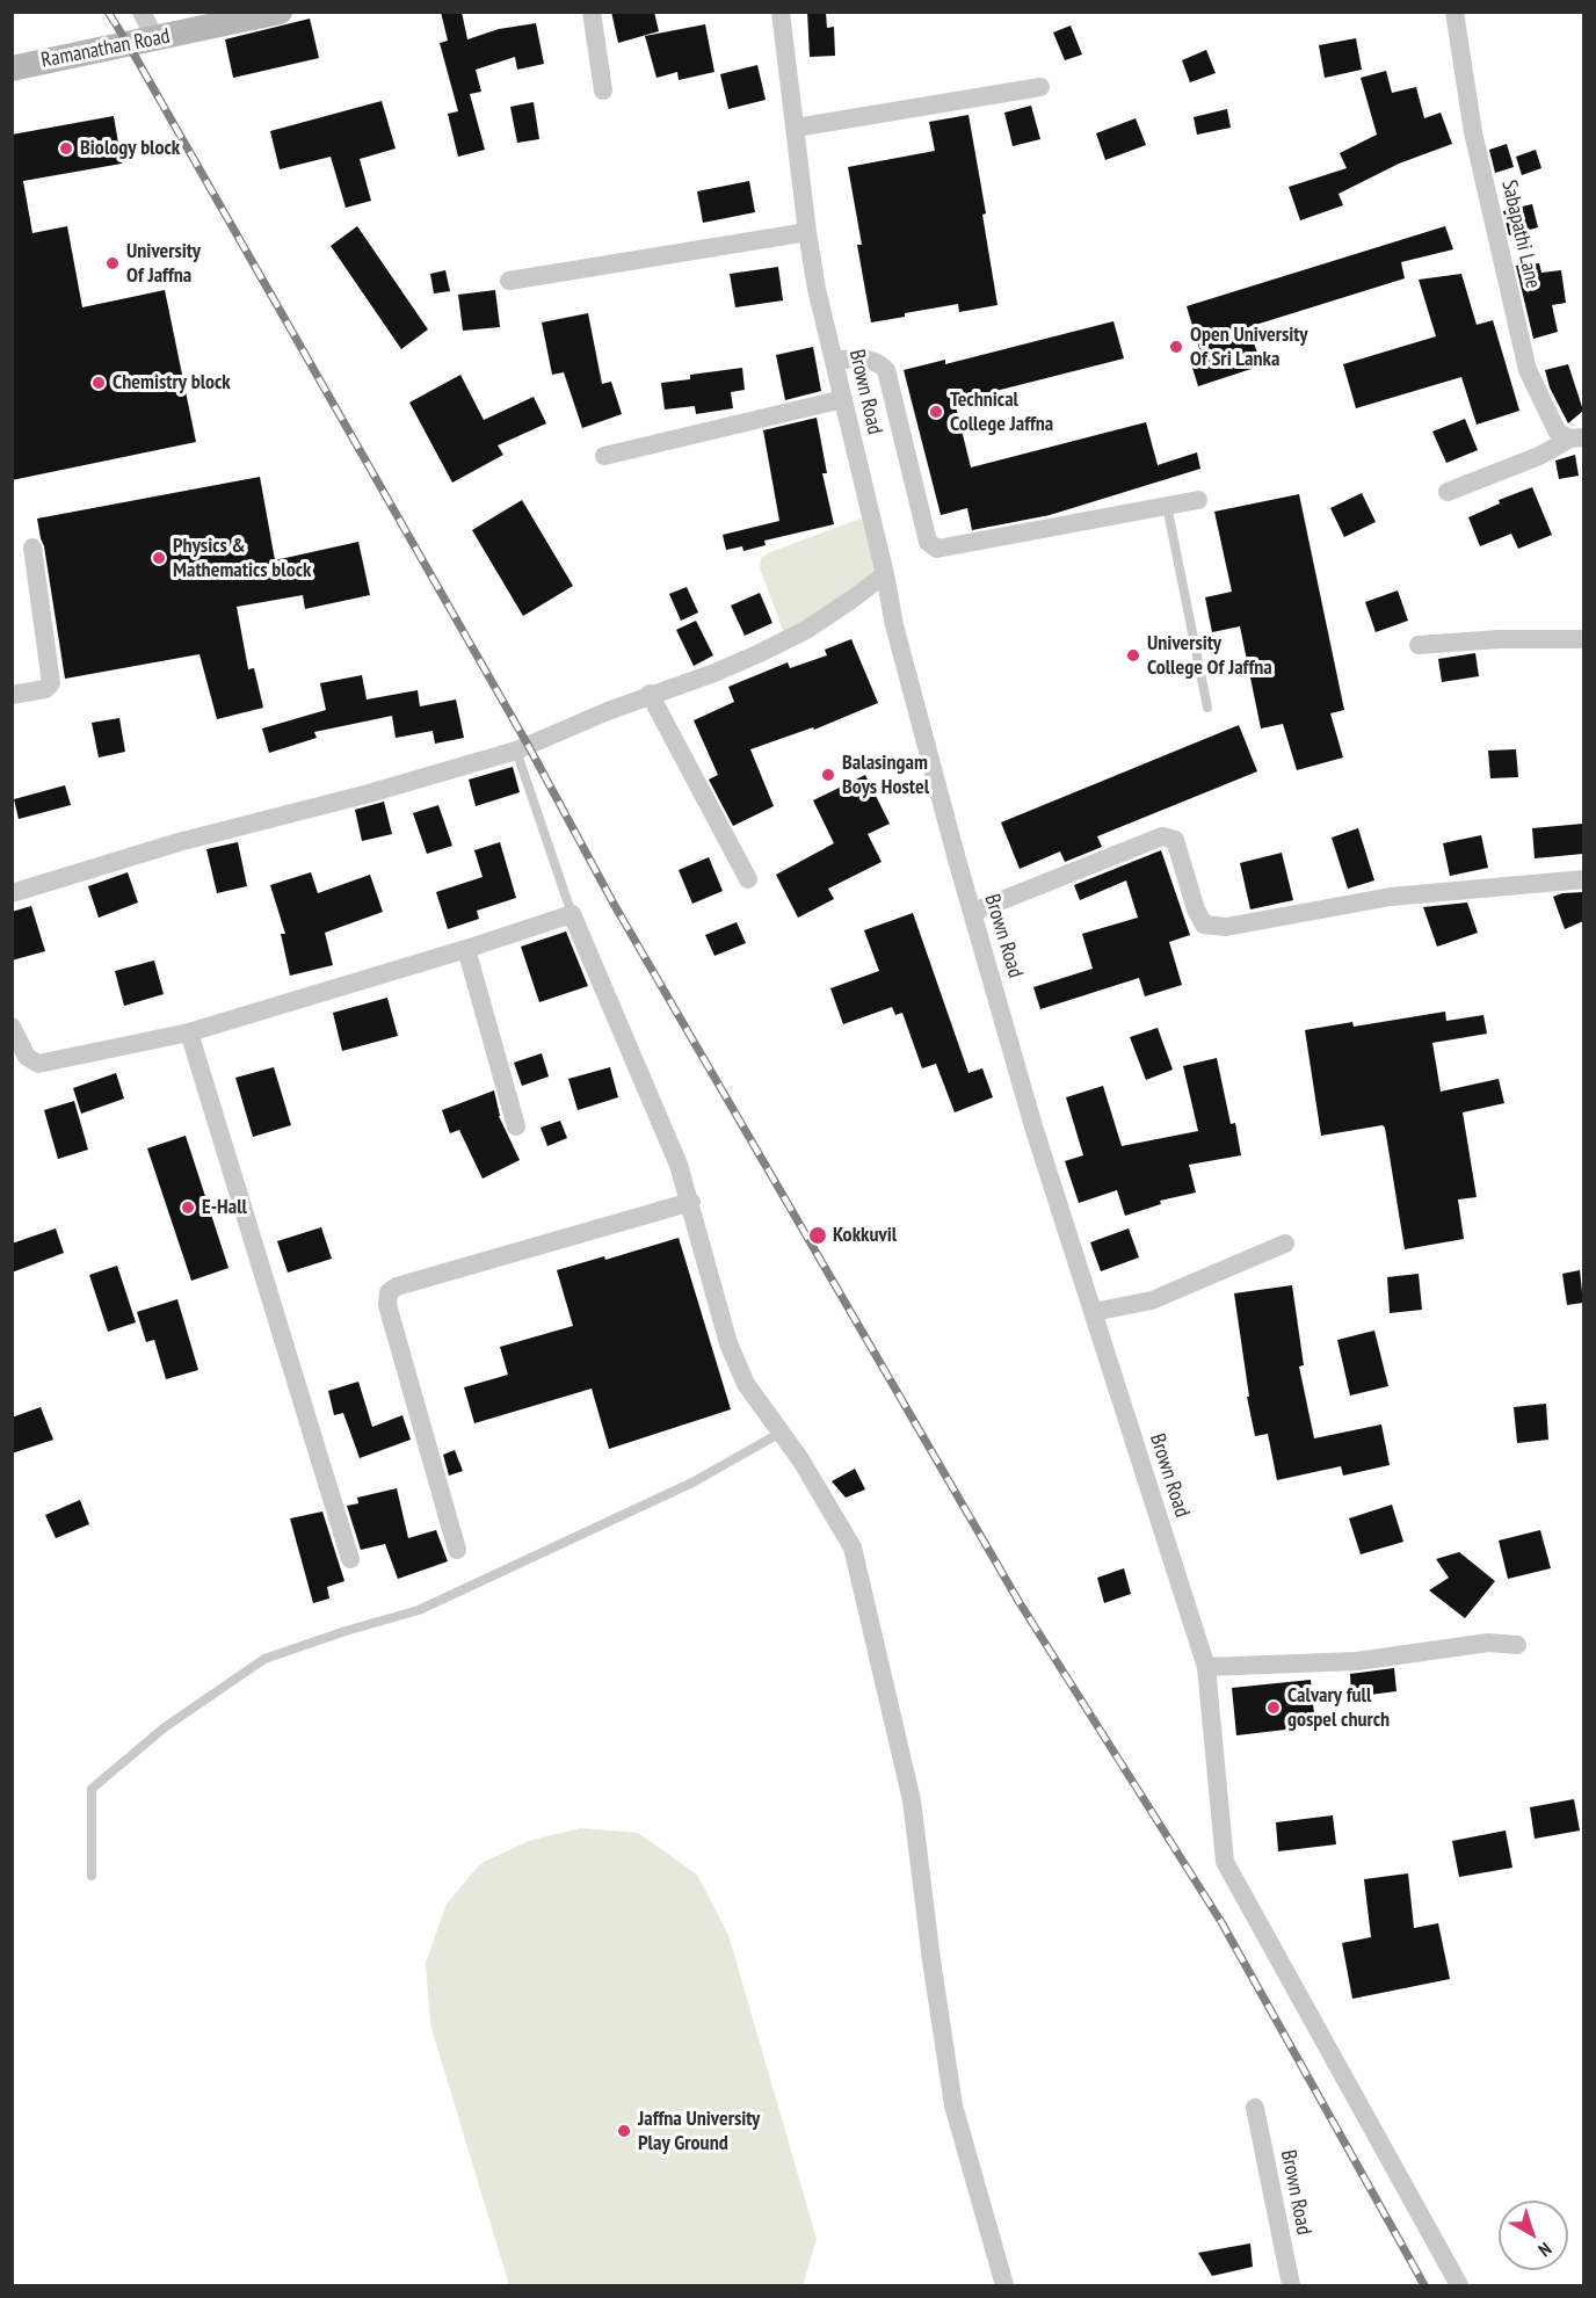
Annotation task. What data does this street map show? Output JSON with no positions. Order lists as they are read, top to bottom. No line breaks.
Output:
{"streets":{"main road":["Ramanathan Road"],"street":["Sabapathi Lane","Brown Road"]},"places":["Biology block","University Of Jaffna","Open University Of Sri Lanka","Chemistry block","Technical College Jaffna","Physics & Mathematics block","University College Of Jaffna","Balasingam Boys Hostel","E-Hall","Kokkuvil","Calvary full gospel church","Jaffna University Play Ground"],"north":"bottom right"}
